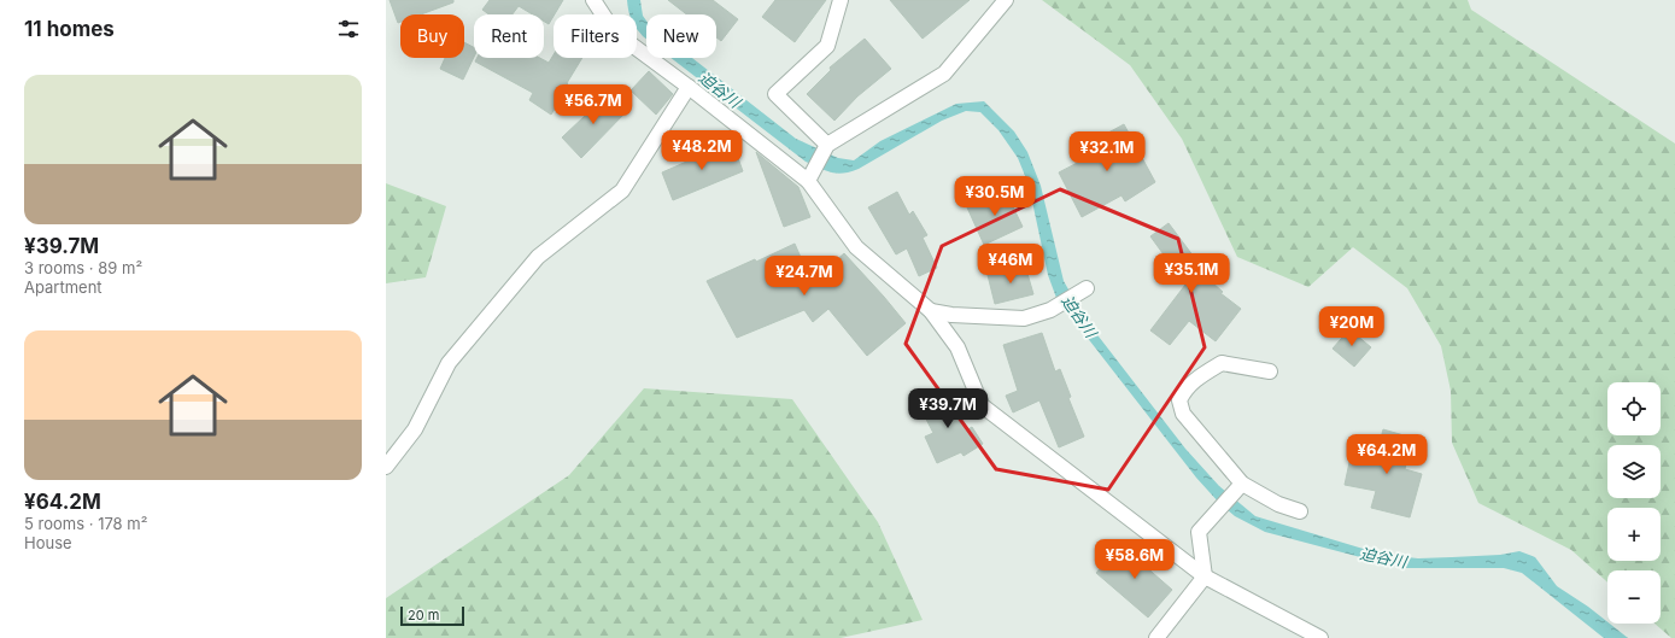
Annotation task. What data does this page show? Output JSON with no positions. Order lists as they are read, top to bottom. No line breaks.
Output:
{"water":["迫谷川"],"scale_bar":"20 m","page":{"heading":"11 homes","chip":["Buy","Rent","Filters","New"],"list":[{"name":"¥39.7M","note":"3 rooms · 89 m² · Apartment"},{"name":"¥64.2M","note":"5 rooms · 178 m² · House"}],"price":["¥56.7M","¥48.2M","¥32.1M","¥30.5M","¥46M","¥35.1M","¥24.7M","¥20M","¥39.7M","¥64.2M","¥58.6M"],"map_buttons":["+","−"],"scale":"20 m"}}
